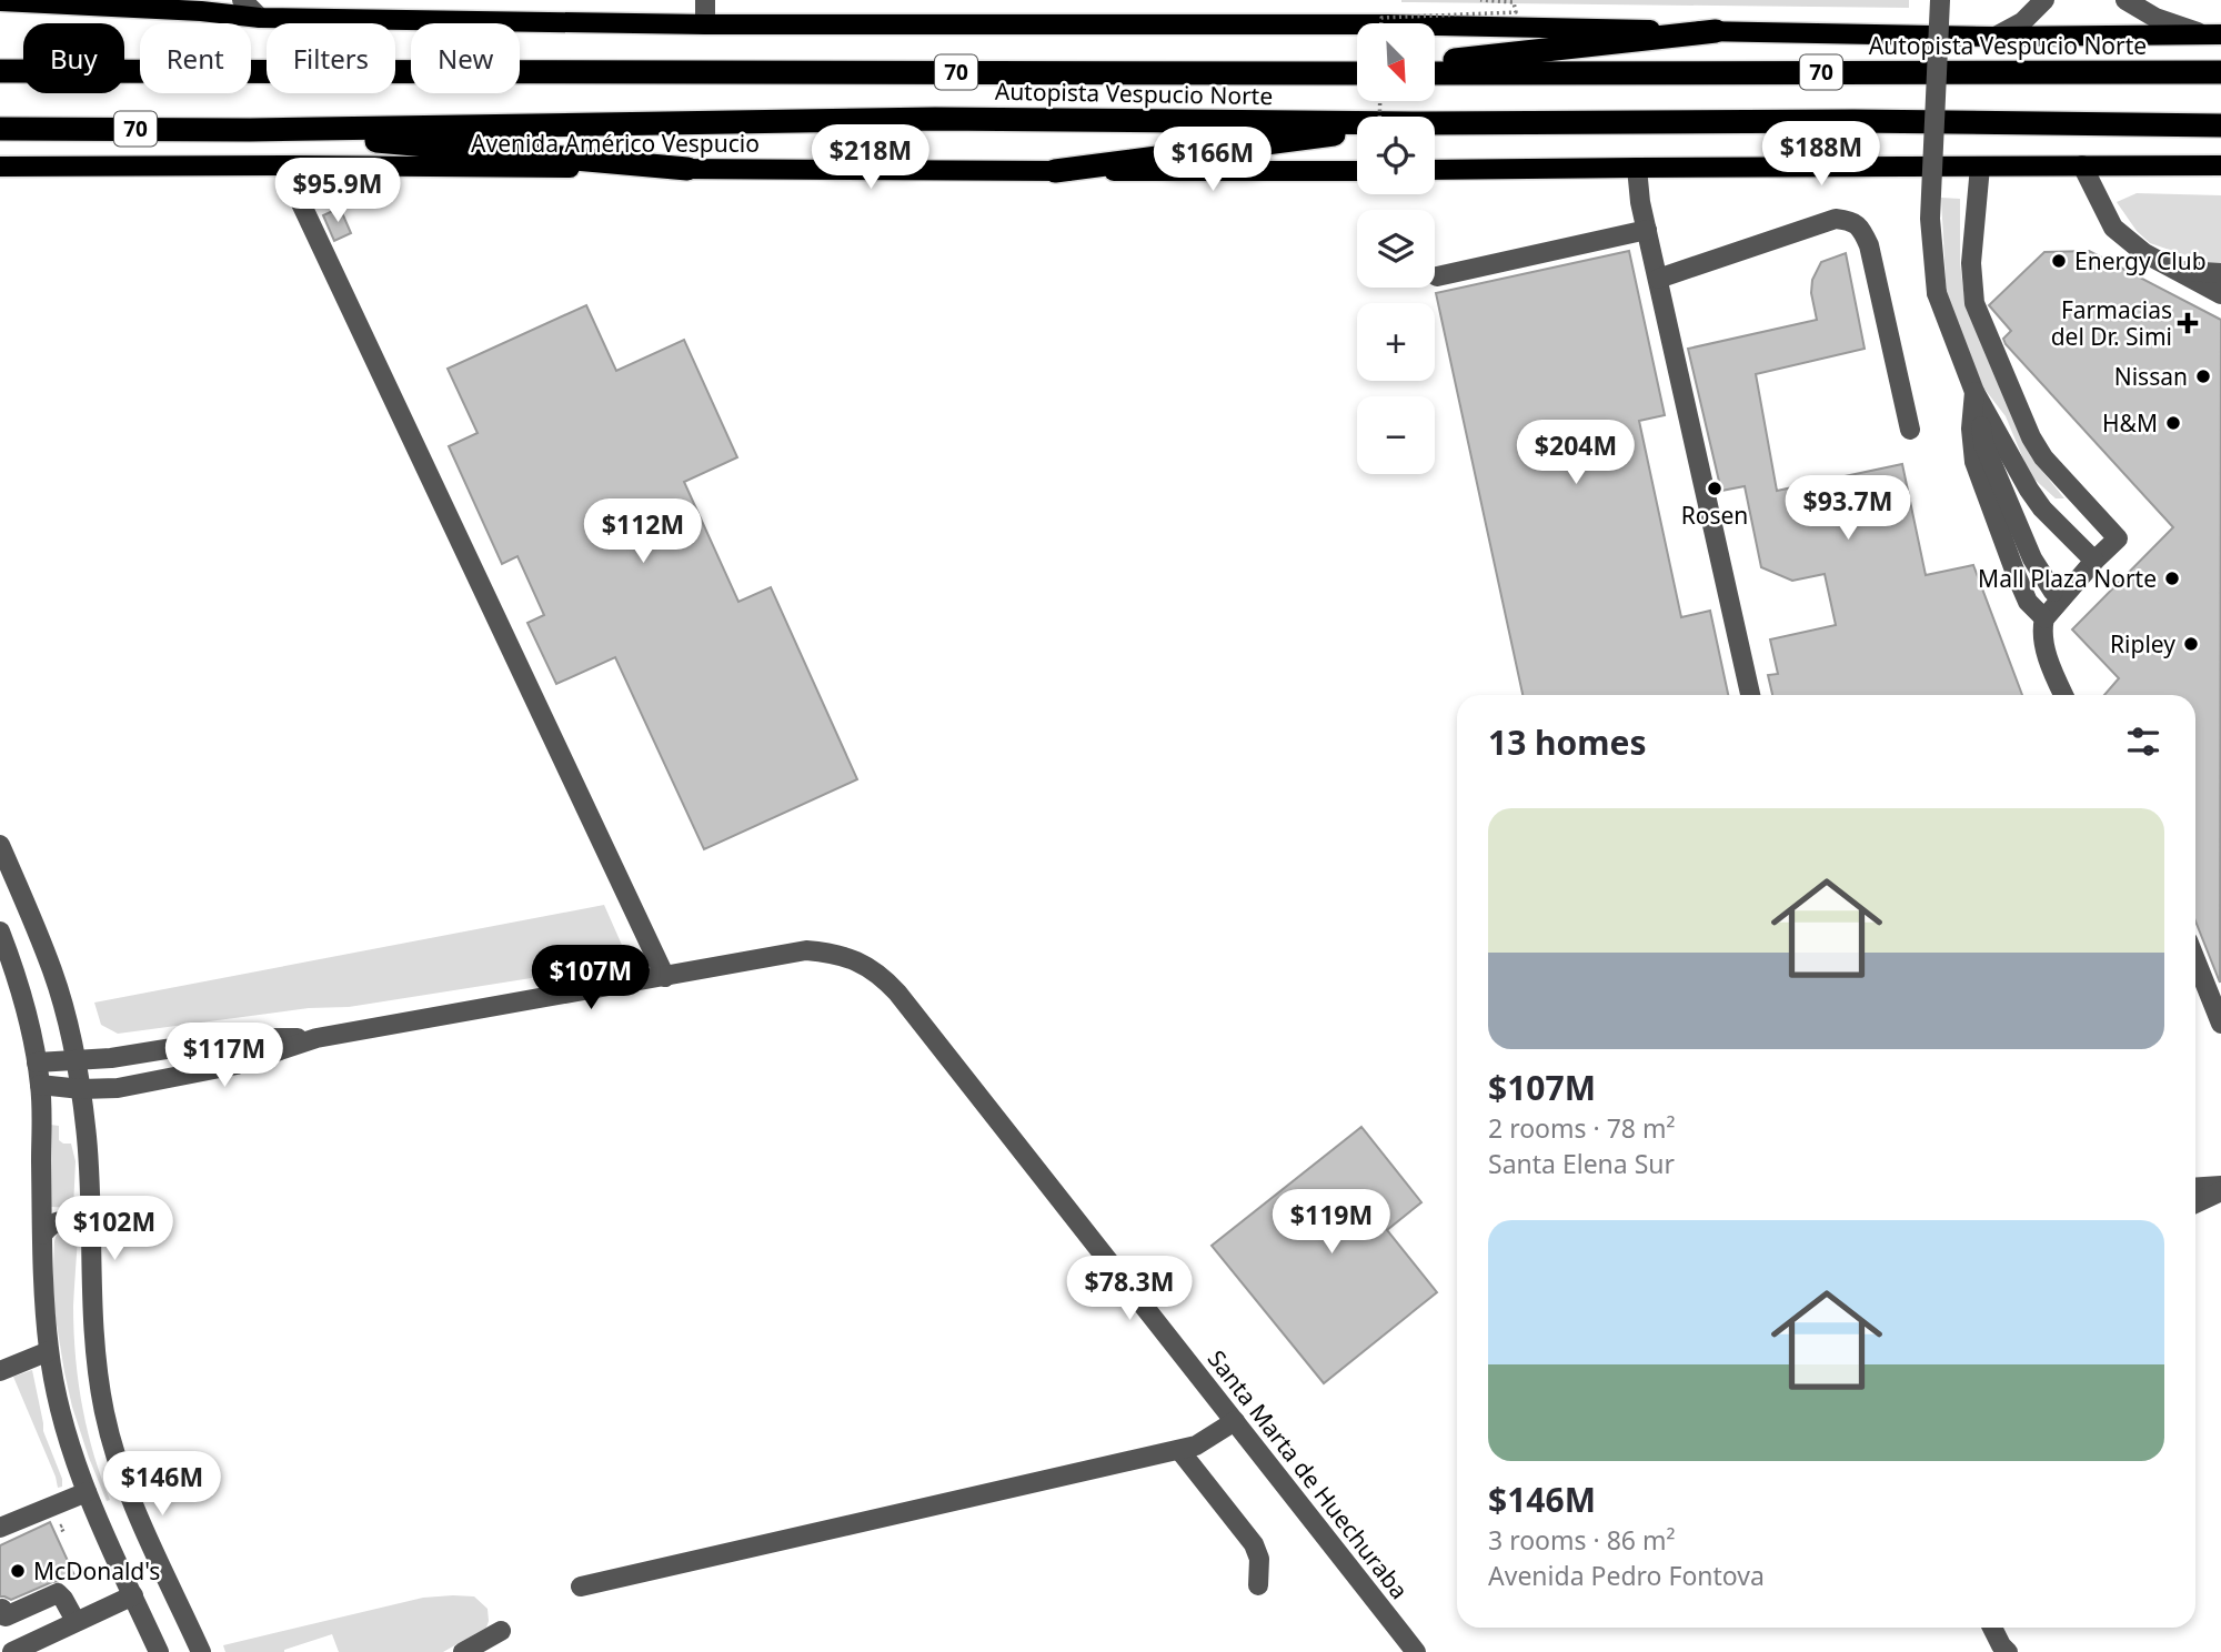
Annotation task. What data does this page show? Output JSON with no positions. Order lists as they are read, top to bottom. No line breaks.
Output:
{"streets":{"highway":["Autopista Vespucio Norte","70"],"main road":["Avenida Américo Vespucio"],"street":["Santa Marta de Huechuraba"]},"places":{"other":["Energy Club","Nissan","H&M","Rosen","Mall Plaza Norte","Ripley","McDonald's"],"health":["Farmacias del Dr. Simi"]},"north":"bottom right","page":{"map_buttons":["+","−"],"chip":["Buy","Rent","Filters","New"],"price":["$188M","$218M","$166M","$95.9M","$204M","$93.7M","$112M","$107M","$117M","$119M","$102M","$78.3M","$146M"],"heading":"13 homes","list":[{"name":"$107M","note":"2 rooms · 78 m² · Santa Elena Sur"},{"name":"$146M","note":"3 rooms · 86 m² · Avenida Pedro Fontova"}]}}
